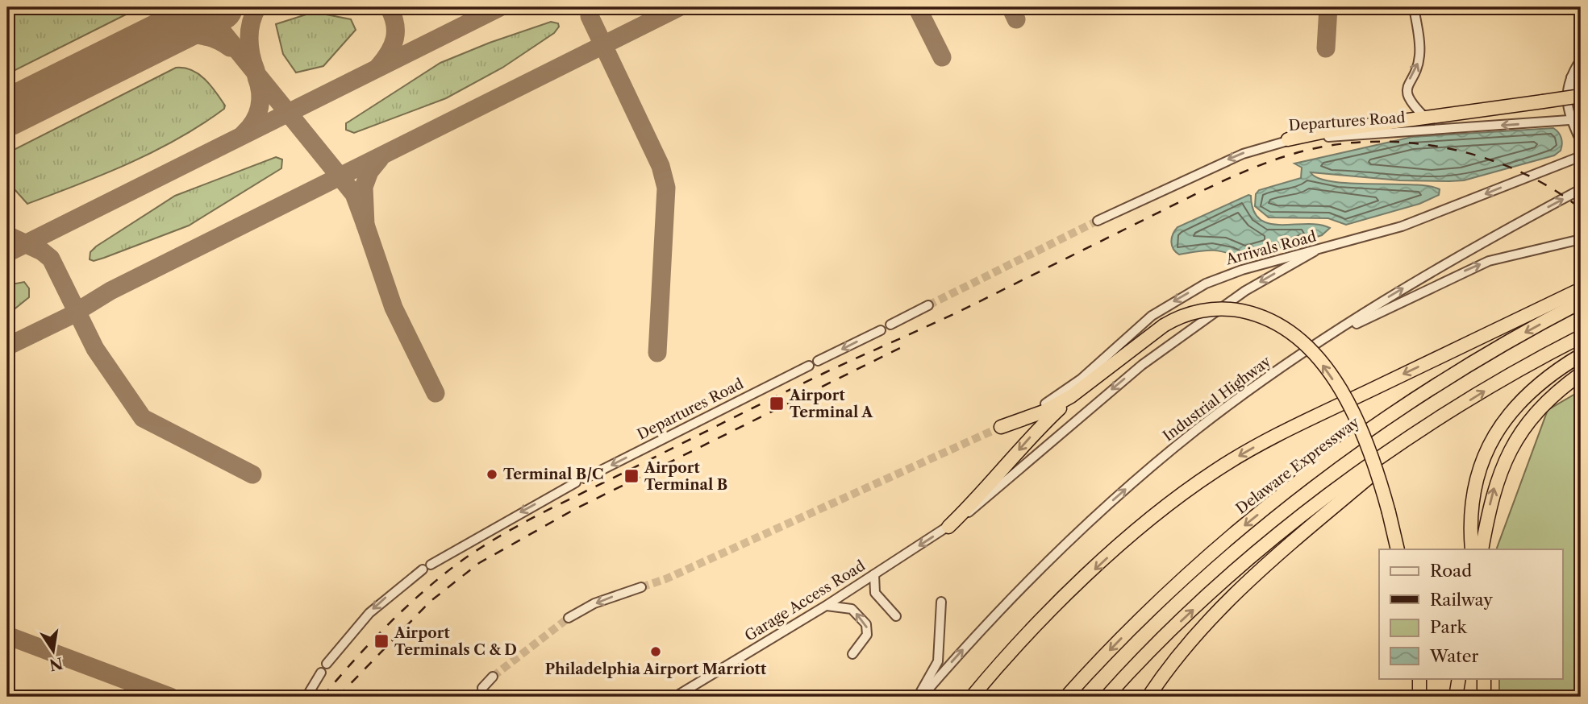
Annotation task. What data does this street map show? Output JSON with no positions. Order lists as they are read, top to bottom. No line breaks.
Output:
{"streets":{"highway":["Delaware Expressway"],"street":["Departures Road","Arrivals Road","Industrial Highway","Garage Access Road"]},"crossings":[["Arrivals Road","Garage Access Road"]],"one_way":["Departures Road","Garage Access Road"],"places":{"transit":["Airport Terminal A","Airport Terminal B","Airport Terminals C & D"],"other":["Terminal B/C","Philadelphia Airport Marriott"]},"legend":["Road","Railway","Park","Water"],"north":"bottom"}
